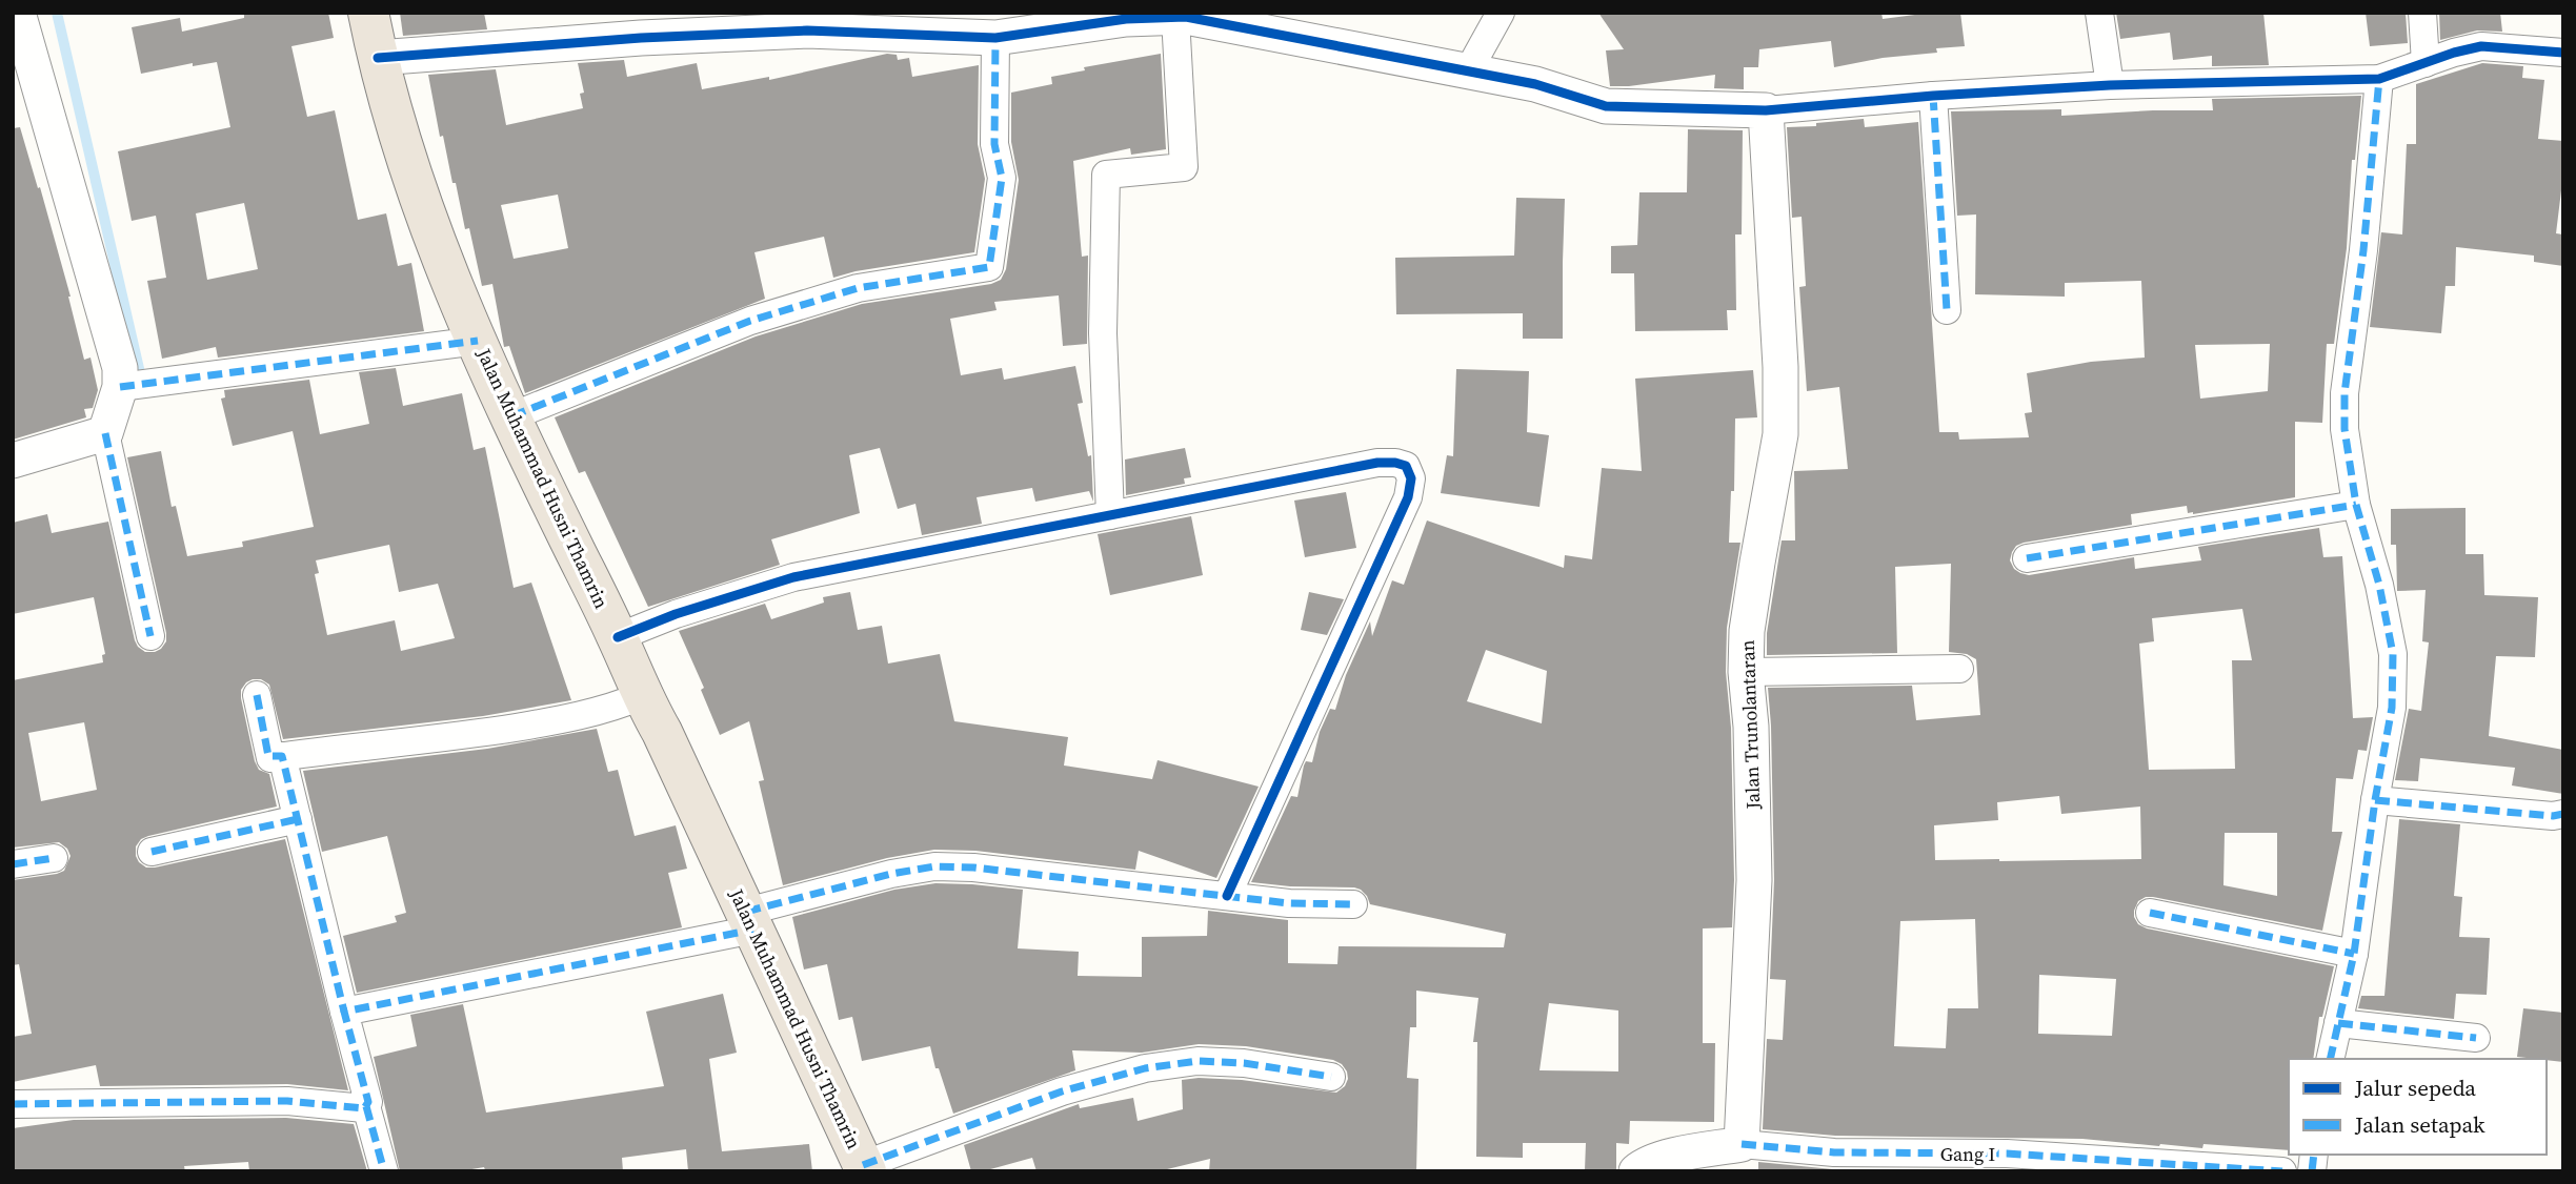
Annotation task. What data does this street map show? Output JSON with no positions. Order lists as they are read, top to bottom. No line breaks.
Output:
{"streets":{"highway":["Jalan Muhammad Husni Thamrin"],"street":["Jalan Trunolantaran","Gang I"]},"crossings":[["Jalan Trunolantaran","Gang I"]],"legend":["Jalur sepeda","Jalan setapak"]}
